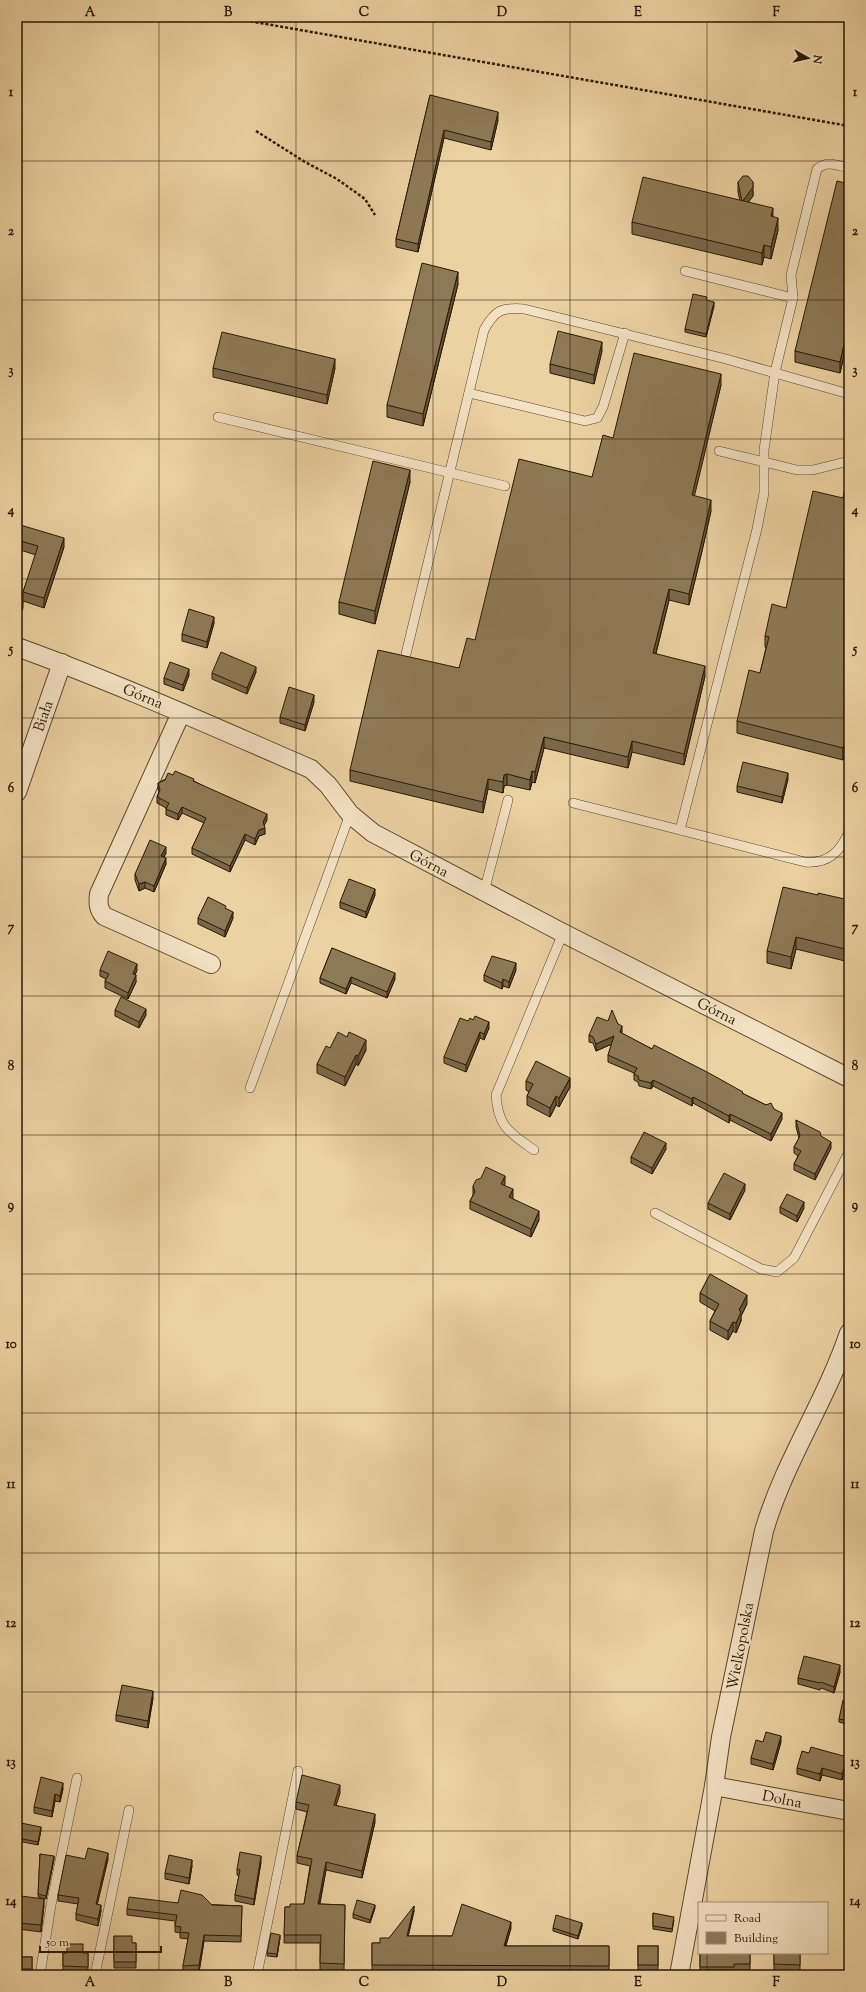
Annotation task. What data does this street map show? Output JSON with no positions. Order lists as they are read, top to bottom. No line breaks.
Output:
{"streets":{"street":["Górna","Biała","Wielkopolska","Dolna"]},"crossings":[["Górna","Biała"],["Wielkopolska","Dolna"]],"legend":["Road","Building"],"scale_bar":"50 m","north":"right","grid":{"columns":["A","B","C","D","E","F"],"rows":["1","2","3","4","5","6","7","8","9","10","11","12","13","14"]}}
